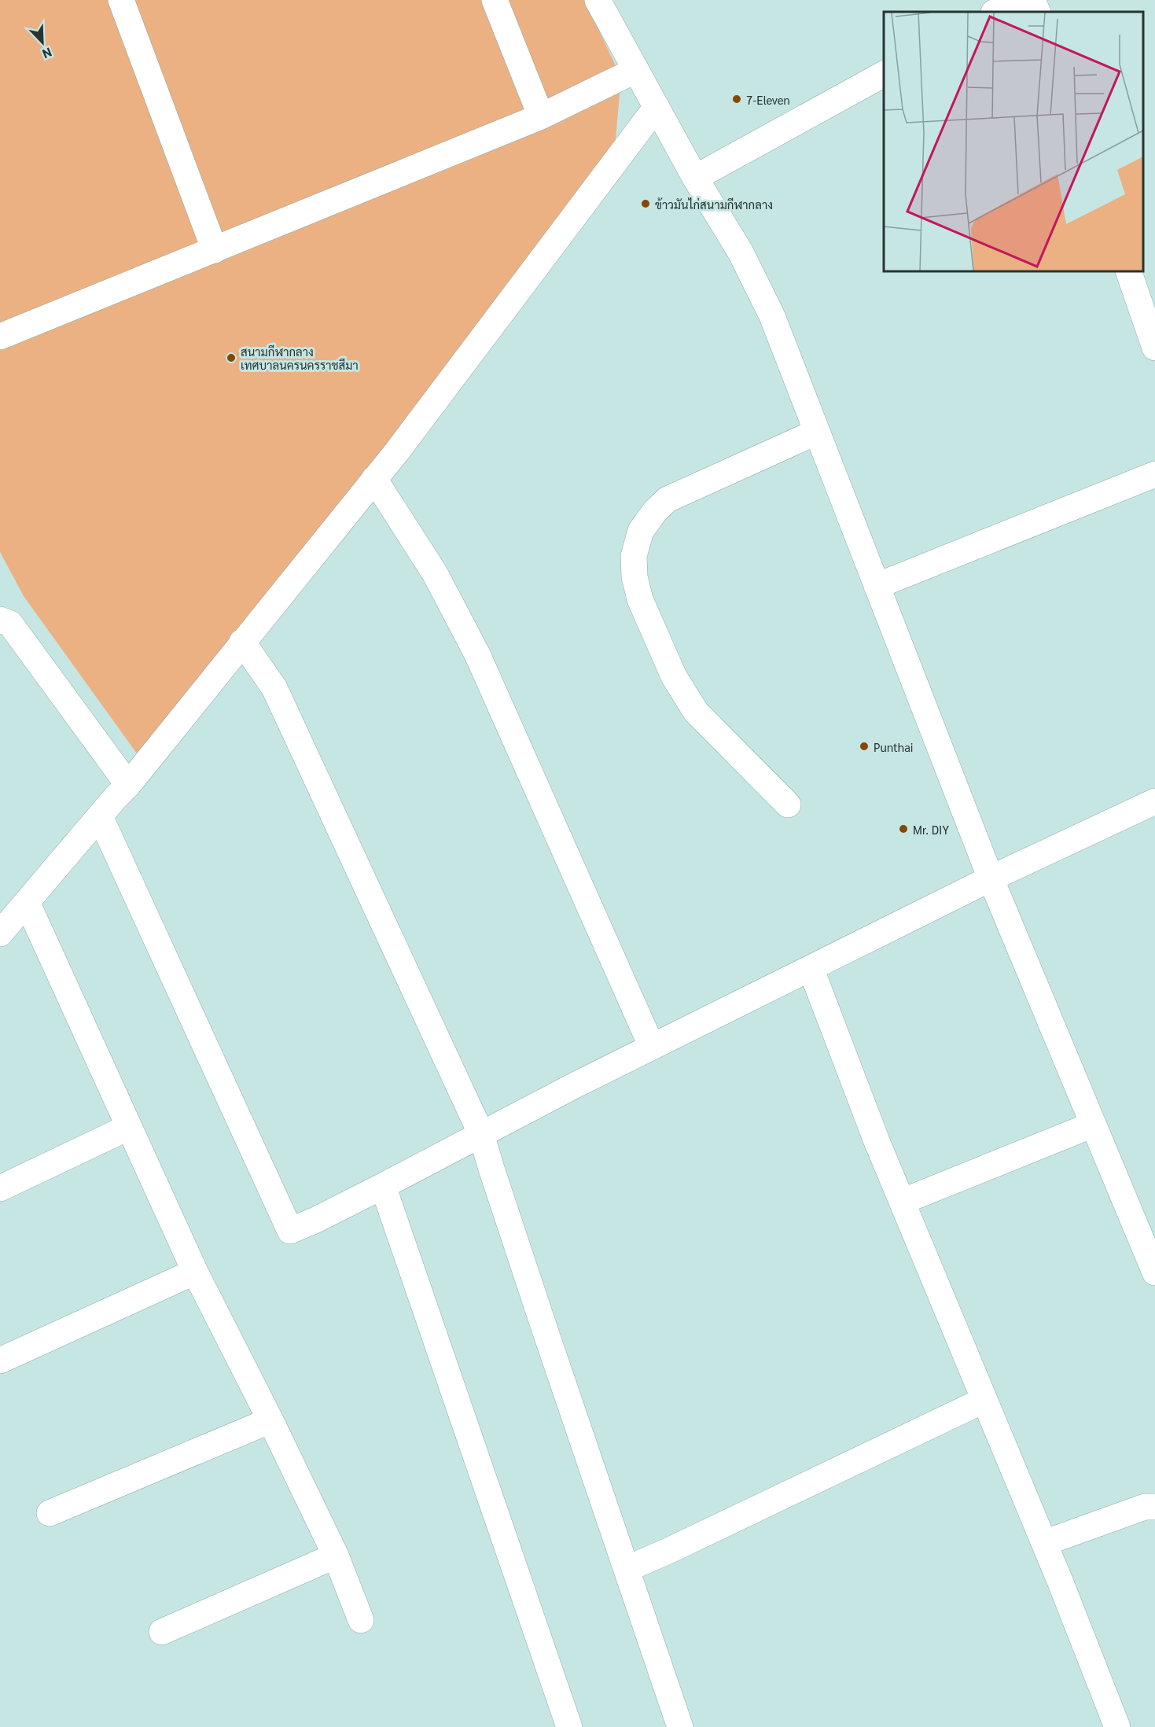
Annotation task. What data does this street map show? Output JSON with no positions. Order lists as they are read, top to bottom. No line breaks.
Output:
{"places":["7-Eleven","ข้าวมันไก่สนามกีฬากลาง","สนามกีฬากลาง เทศบาลนครนครราชสีมา","Punthai","Mr. DIY"],"north":"bottom right"}
